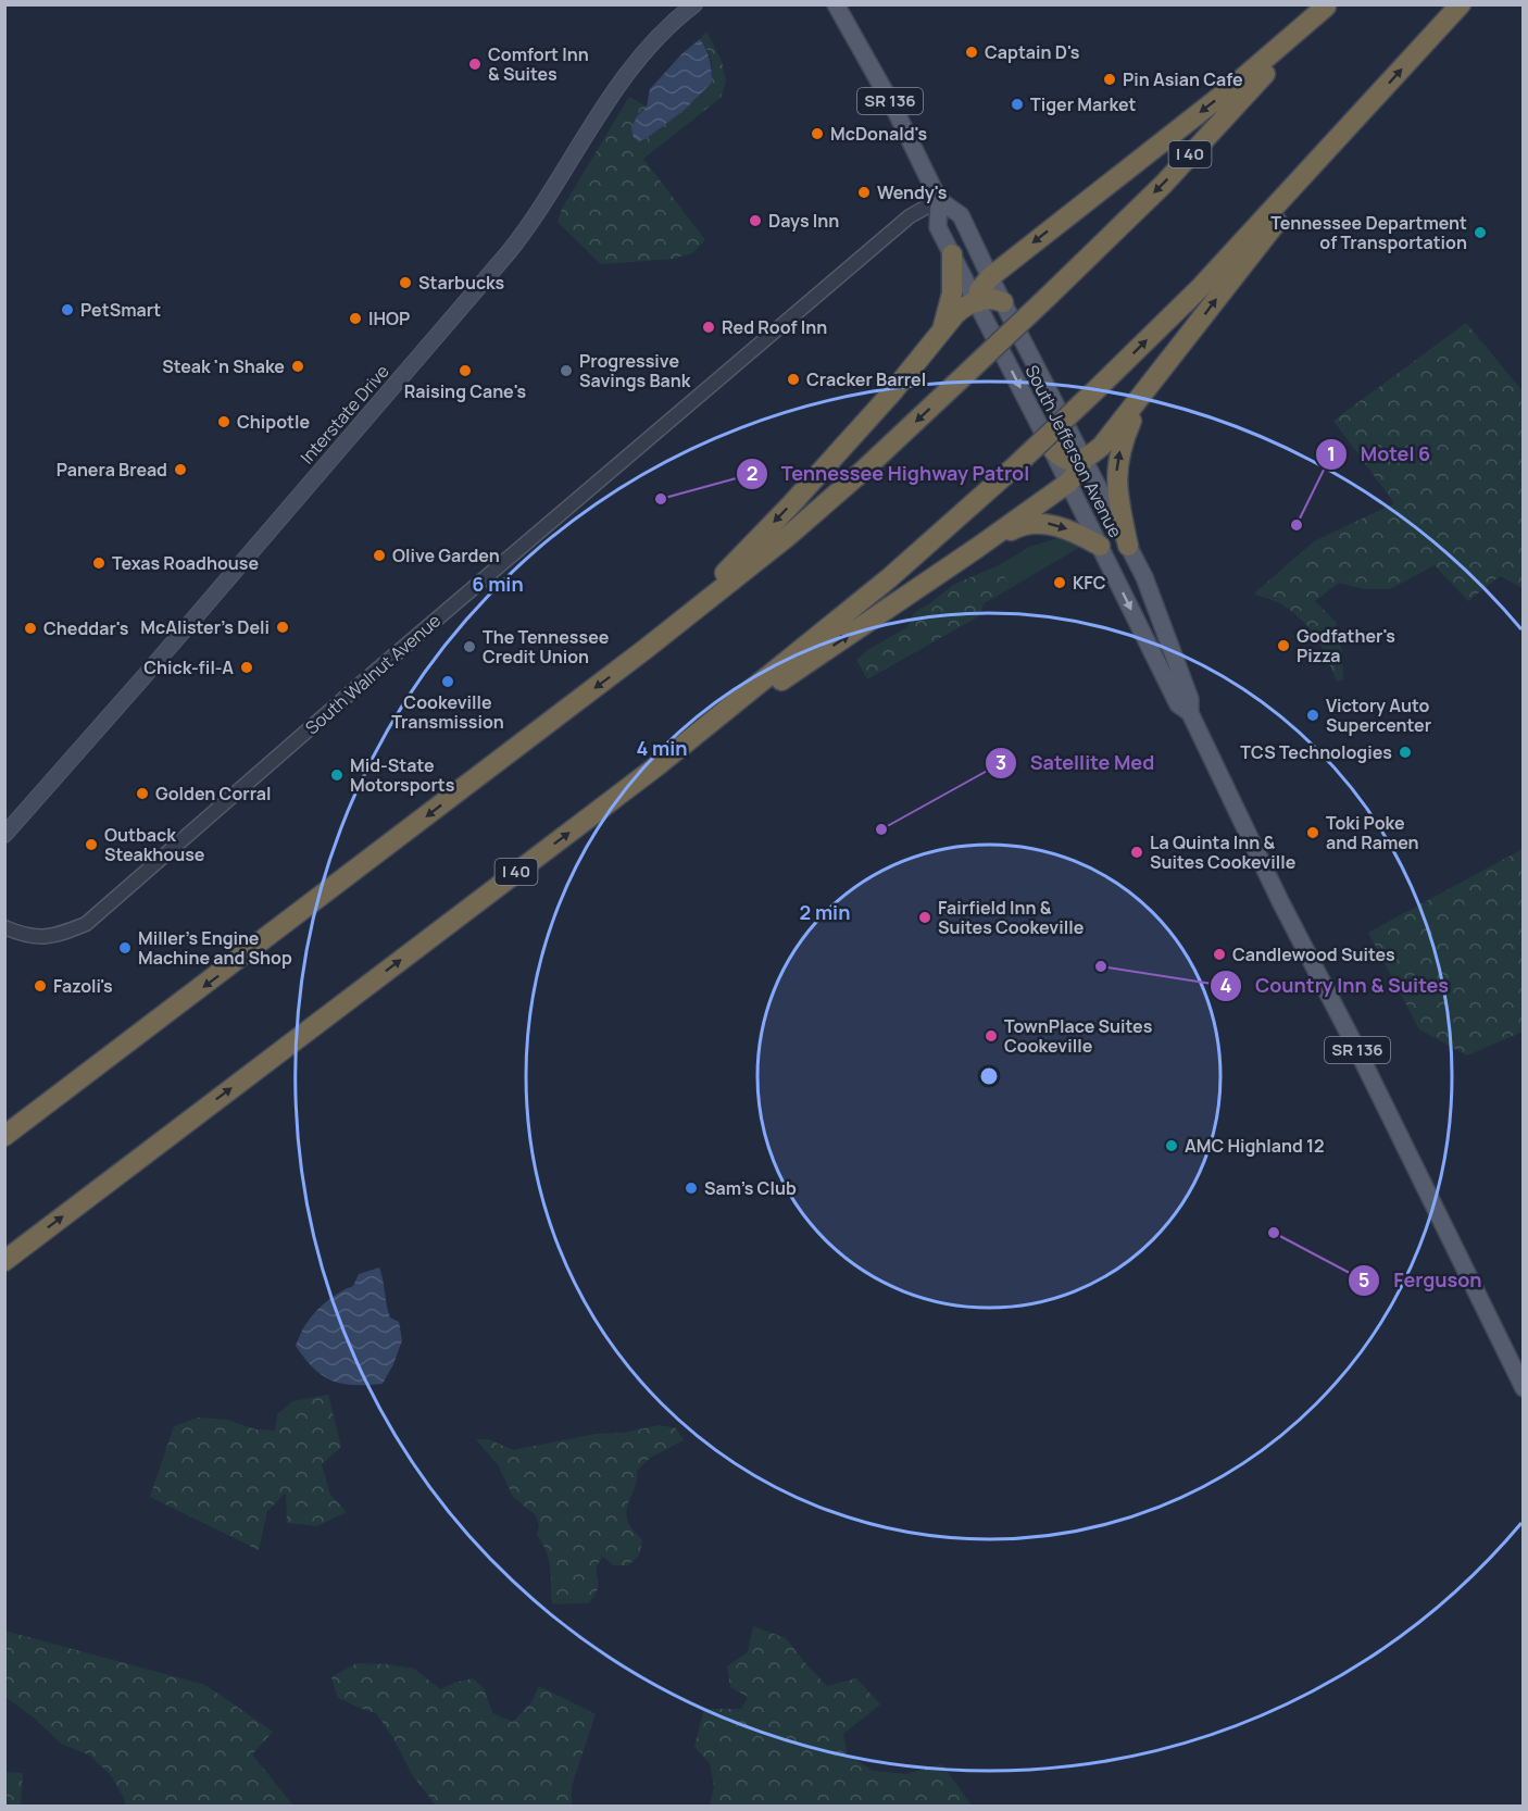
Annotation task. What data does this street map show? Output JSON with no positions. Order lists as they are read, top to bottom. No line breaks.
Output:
{"streets":{"highway":["I 40"],"main road":["SR 136","Interstate Drive","South Jefferson Avenue"],"street":["South Walnut Avenue"]},"crossings":[["South Jefferson Avenue","South Walnut Avenue"]],"places":["Captain D's","Comfort Inn & Suites","Pin Asian Cafe","Tiger Market","McDonald's","Wendy's","Days Inn","Tennessee Department of Transportation","Starbucks","PetSmart","IHOP","Red Roof Inn","Steak 'n Shake","Raising Cane's","Progressive Savings Bank","Cracker Barrel","Chipotle","Panera Bread","Tennessee Highway Patrol","Motel 6","Olive Garden","Texas Roadhouse","KFC","McAlister's Deli","Cheddar's","Godfather's Pizza","The Tennessee Credit Union","Chick-fil-A","Cookeville Transmission","Victory Auto Supercenter","TCS Technologies","Mid-State Motorsports","Golden Corral","Satellite Med","Toki Poke and Ramen","Outback Steakhouse","La Quinta Inn & Suites Cookeville","Fairfield Inn & Suites Cookeville","Miller's Engine Machine and Shop","Candlewood Suites","Country Inn & Suites","Fazoli's","TownPlace Suites Cookeville","AMC Highland 12","Sam's Club","Ferguson"],"rings":["6 min","4 min","2 min"]}
